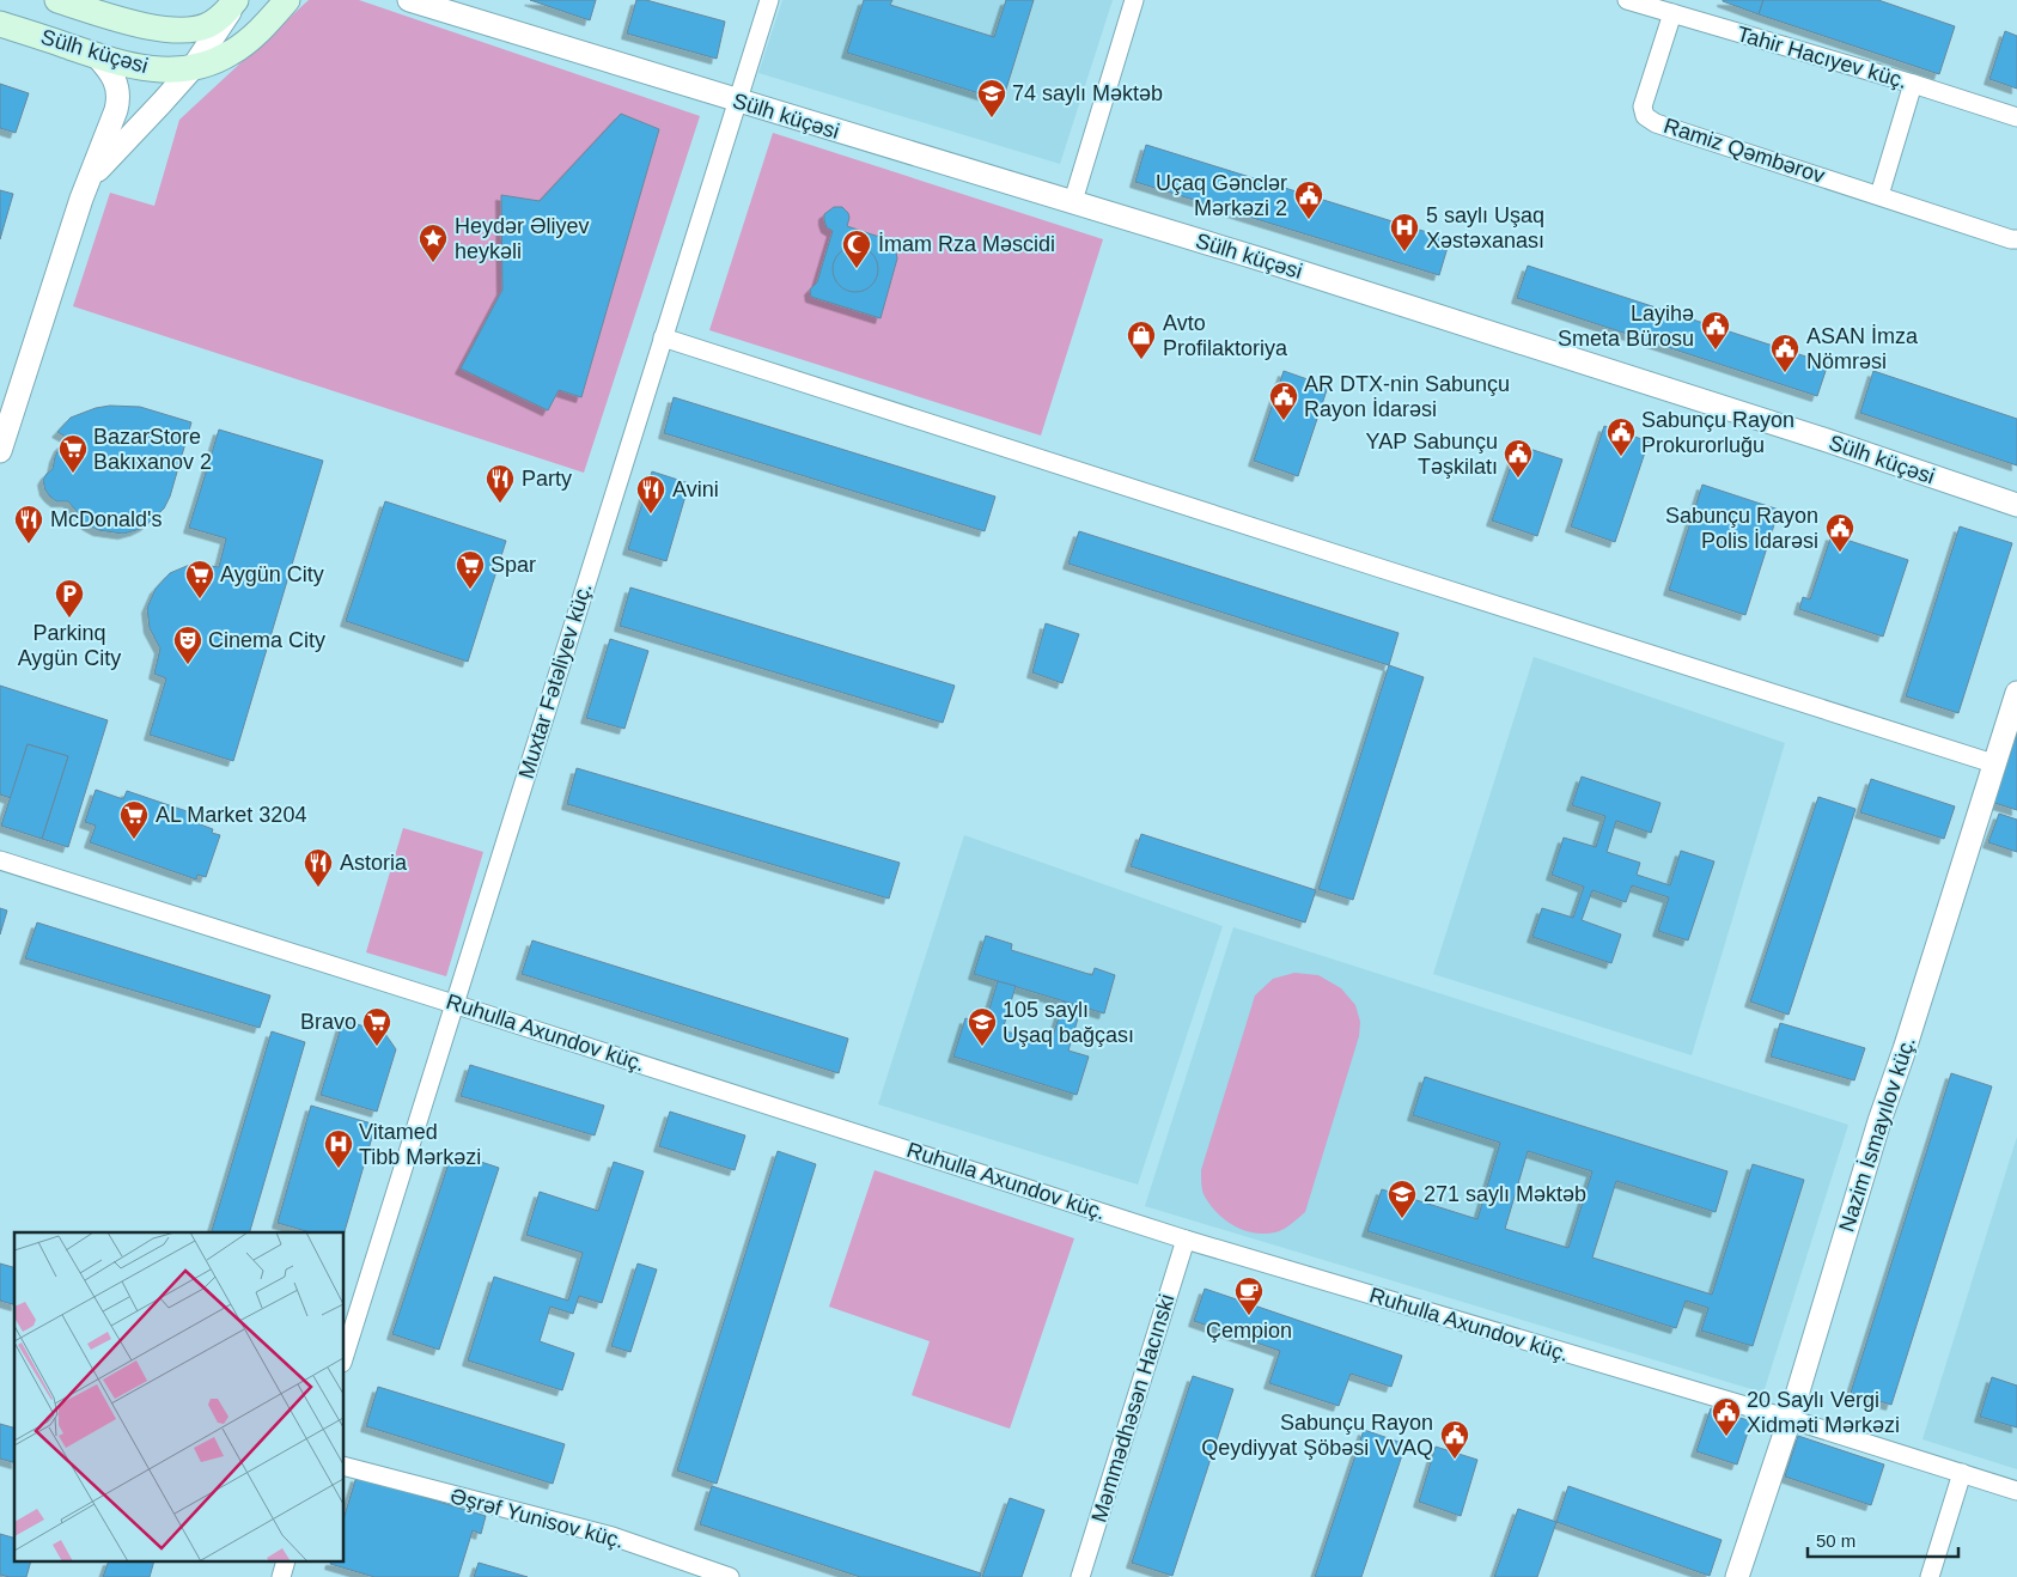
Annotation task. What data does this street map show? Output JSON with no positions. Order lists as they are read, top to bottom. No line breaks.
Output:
{"streets":{"main road":["Sülh küçəsi"],"street":["Tahir Hacıyev küç.","Ramiz Qəmbərov","Muxtar Fətəliyev küç.","Ruhulla Axundov küç.","Nazim İsmayılov küç.","Məmmədhəsən Hacınski","Əşrəf Yunisov küç."]},"crossings":[["Sülh küçəsi","Muxtar Fətəliyev küç."],["Tahir Hacıyev küç.","Ramiz Qəmbərov"],["Muxtar Fətəliyev küç.","Ruhulla Axundov küç."],["Ruhulla Axundov küç.","Nazim İsmayılov küç."],["Ruhulla Axundov küç.","Məmmədhəsən Hacınski"]],"places":{"school or university":["74 saylı Məktəb","105 saylı Uşaq bağçası","271 saylı Məktəb"],"public building":["Uçaq Gənclər Mərkəzi 2","Layihə Smeta Bürosu","ASAN İmza Nömrəsi","AR DTX-nin Sabunçu Rayon İdarəsi","Sabunçu Rayon Prokurorluğu","YAP Sabunçu Təşkilatı","Sabunçu Rayon Polis İdarəsi","20 Saylı Vergi Xidməti Mərkəzi","Sabunçu Rayon Qeydiyyat Şöbəsi VVAQ"],"hospital":["5 saylı Uşaq Xəstəxanası","Vitamed Tibb Mərkəzi"],"place":["Heydər Əliyev heykəli"],"mosque":["İmam Rza Məscidi"],"shop":["Avto Profilaktoriya"],"supermarket":["BazarStore Bakıxanov 2","Spar","Aygün City","AL Market 3204","Bravo"],"restaurant":["Party","Avini","McDonald's","Astoria"],"parking":["Parkinq Aygün City"],"theatre":["Cinema City"],"cafe":["Çempion"]},"scale_bar":"50 m"}
